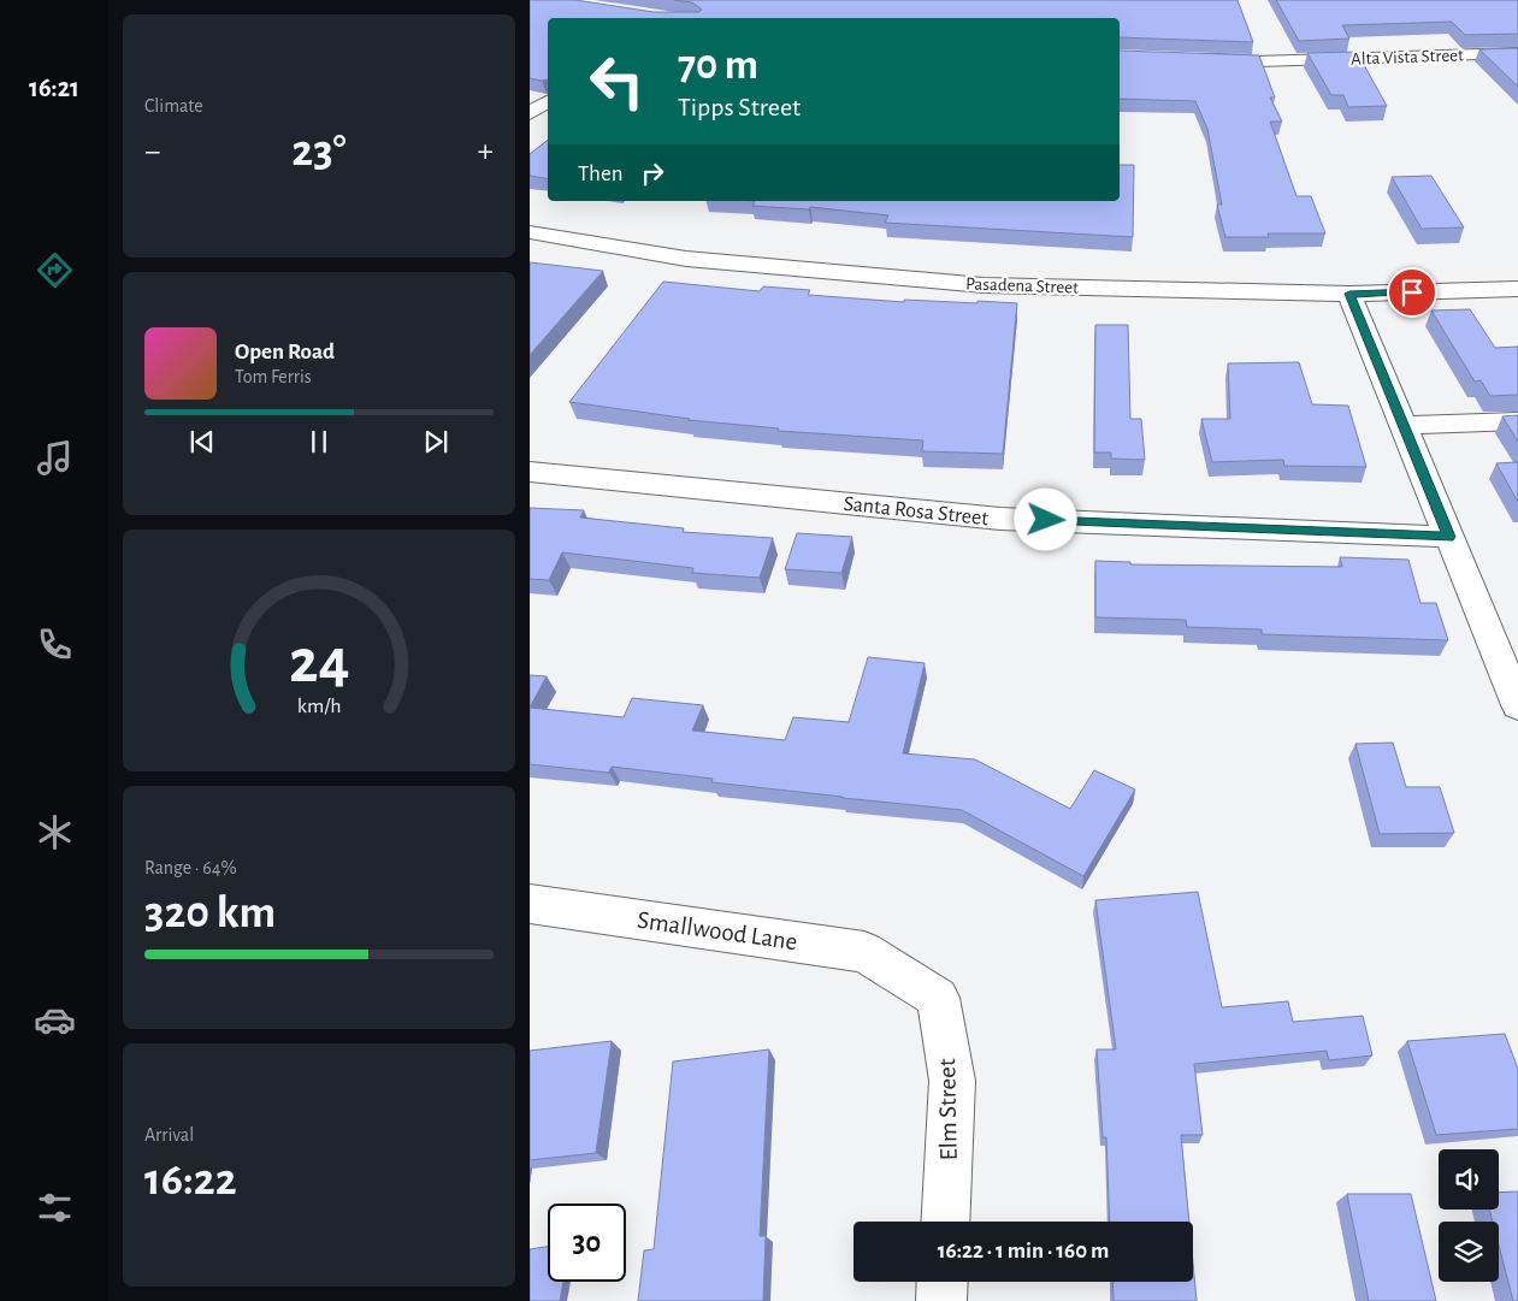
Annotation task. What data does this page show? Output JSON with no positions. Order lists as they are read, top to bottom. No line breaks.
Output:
{"streets":{"street":["Alta Vista Street","Pasadena Street","Santa Rosa Street","Smallwood Lane","Elm Street"]},"crossings":[["Smallwood Lane","Elm Street"]],"page":{"tabs":"16:21","tile":["Climate",["Range · 64%","320 km"],["Arrival","16:22"]],"turn":["70 m","Tipps Street"],"heat":["−","23°","+"],"then":"Then","song":["Open Road","Tom Ferris"],"limit":"30","trip":"16:22 · 1 min · 160 m","gauge":["24","km/h"]}}
